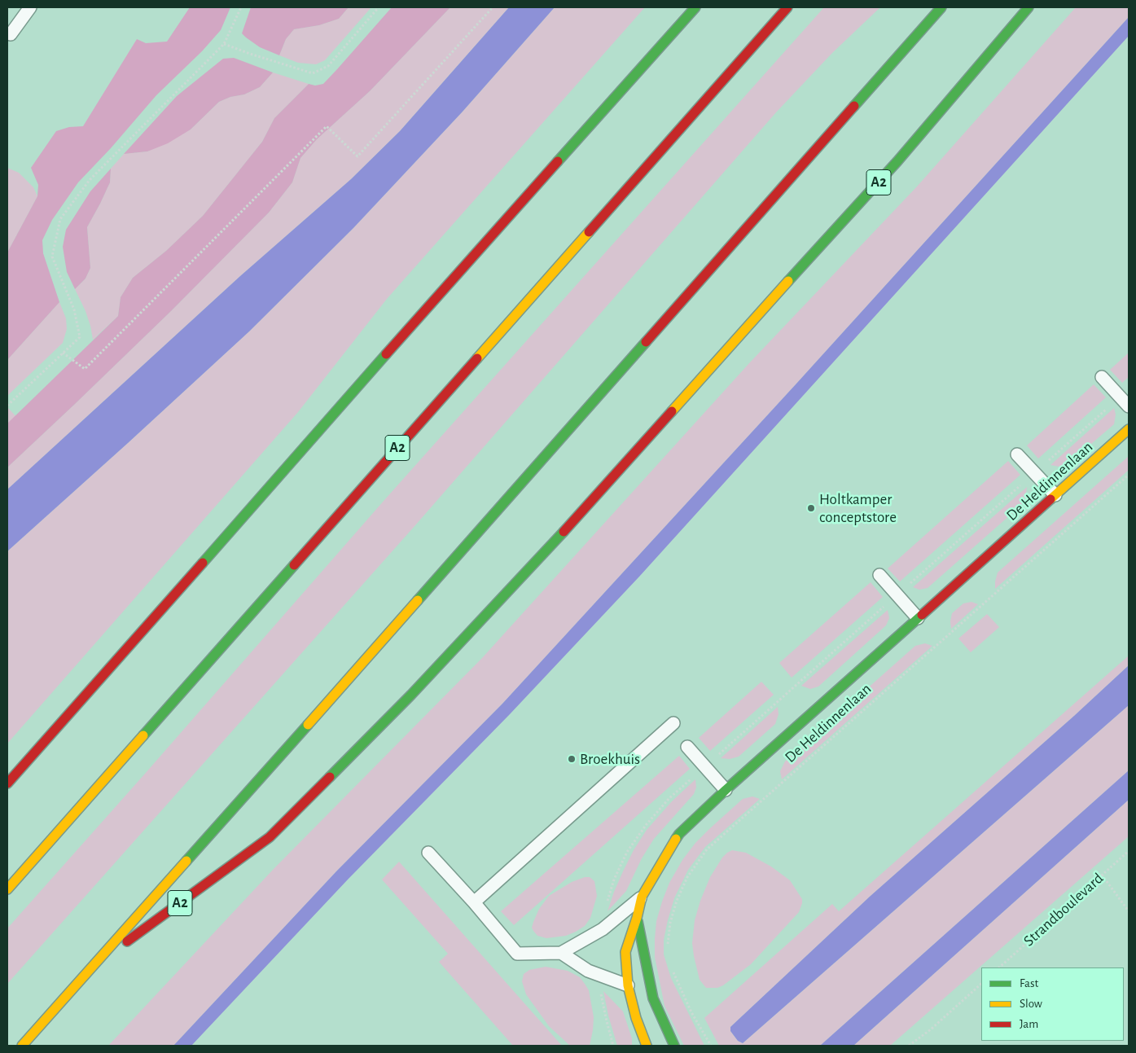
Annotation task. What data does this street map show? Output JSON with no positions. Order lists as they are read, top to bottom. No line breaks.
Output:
{"streets":{"main road":["A2","De Heldinnenlaan"],"path":["Strandboulevard"]},"places":["Holtkamper conceptstore","Broekhuis"],"legend":["Fast","Slow","Jam"]}
